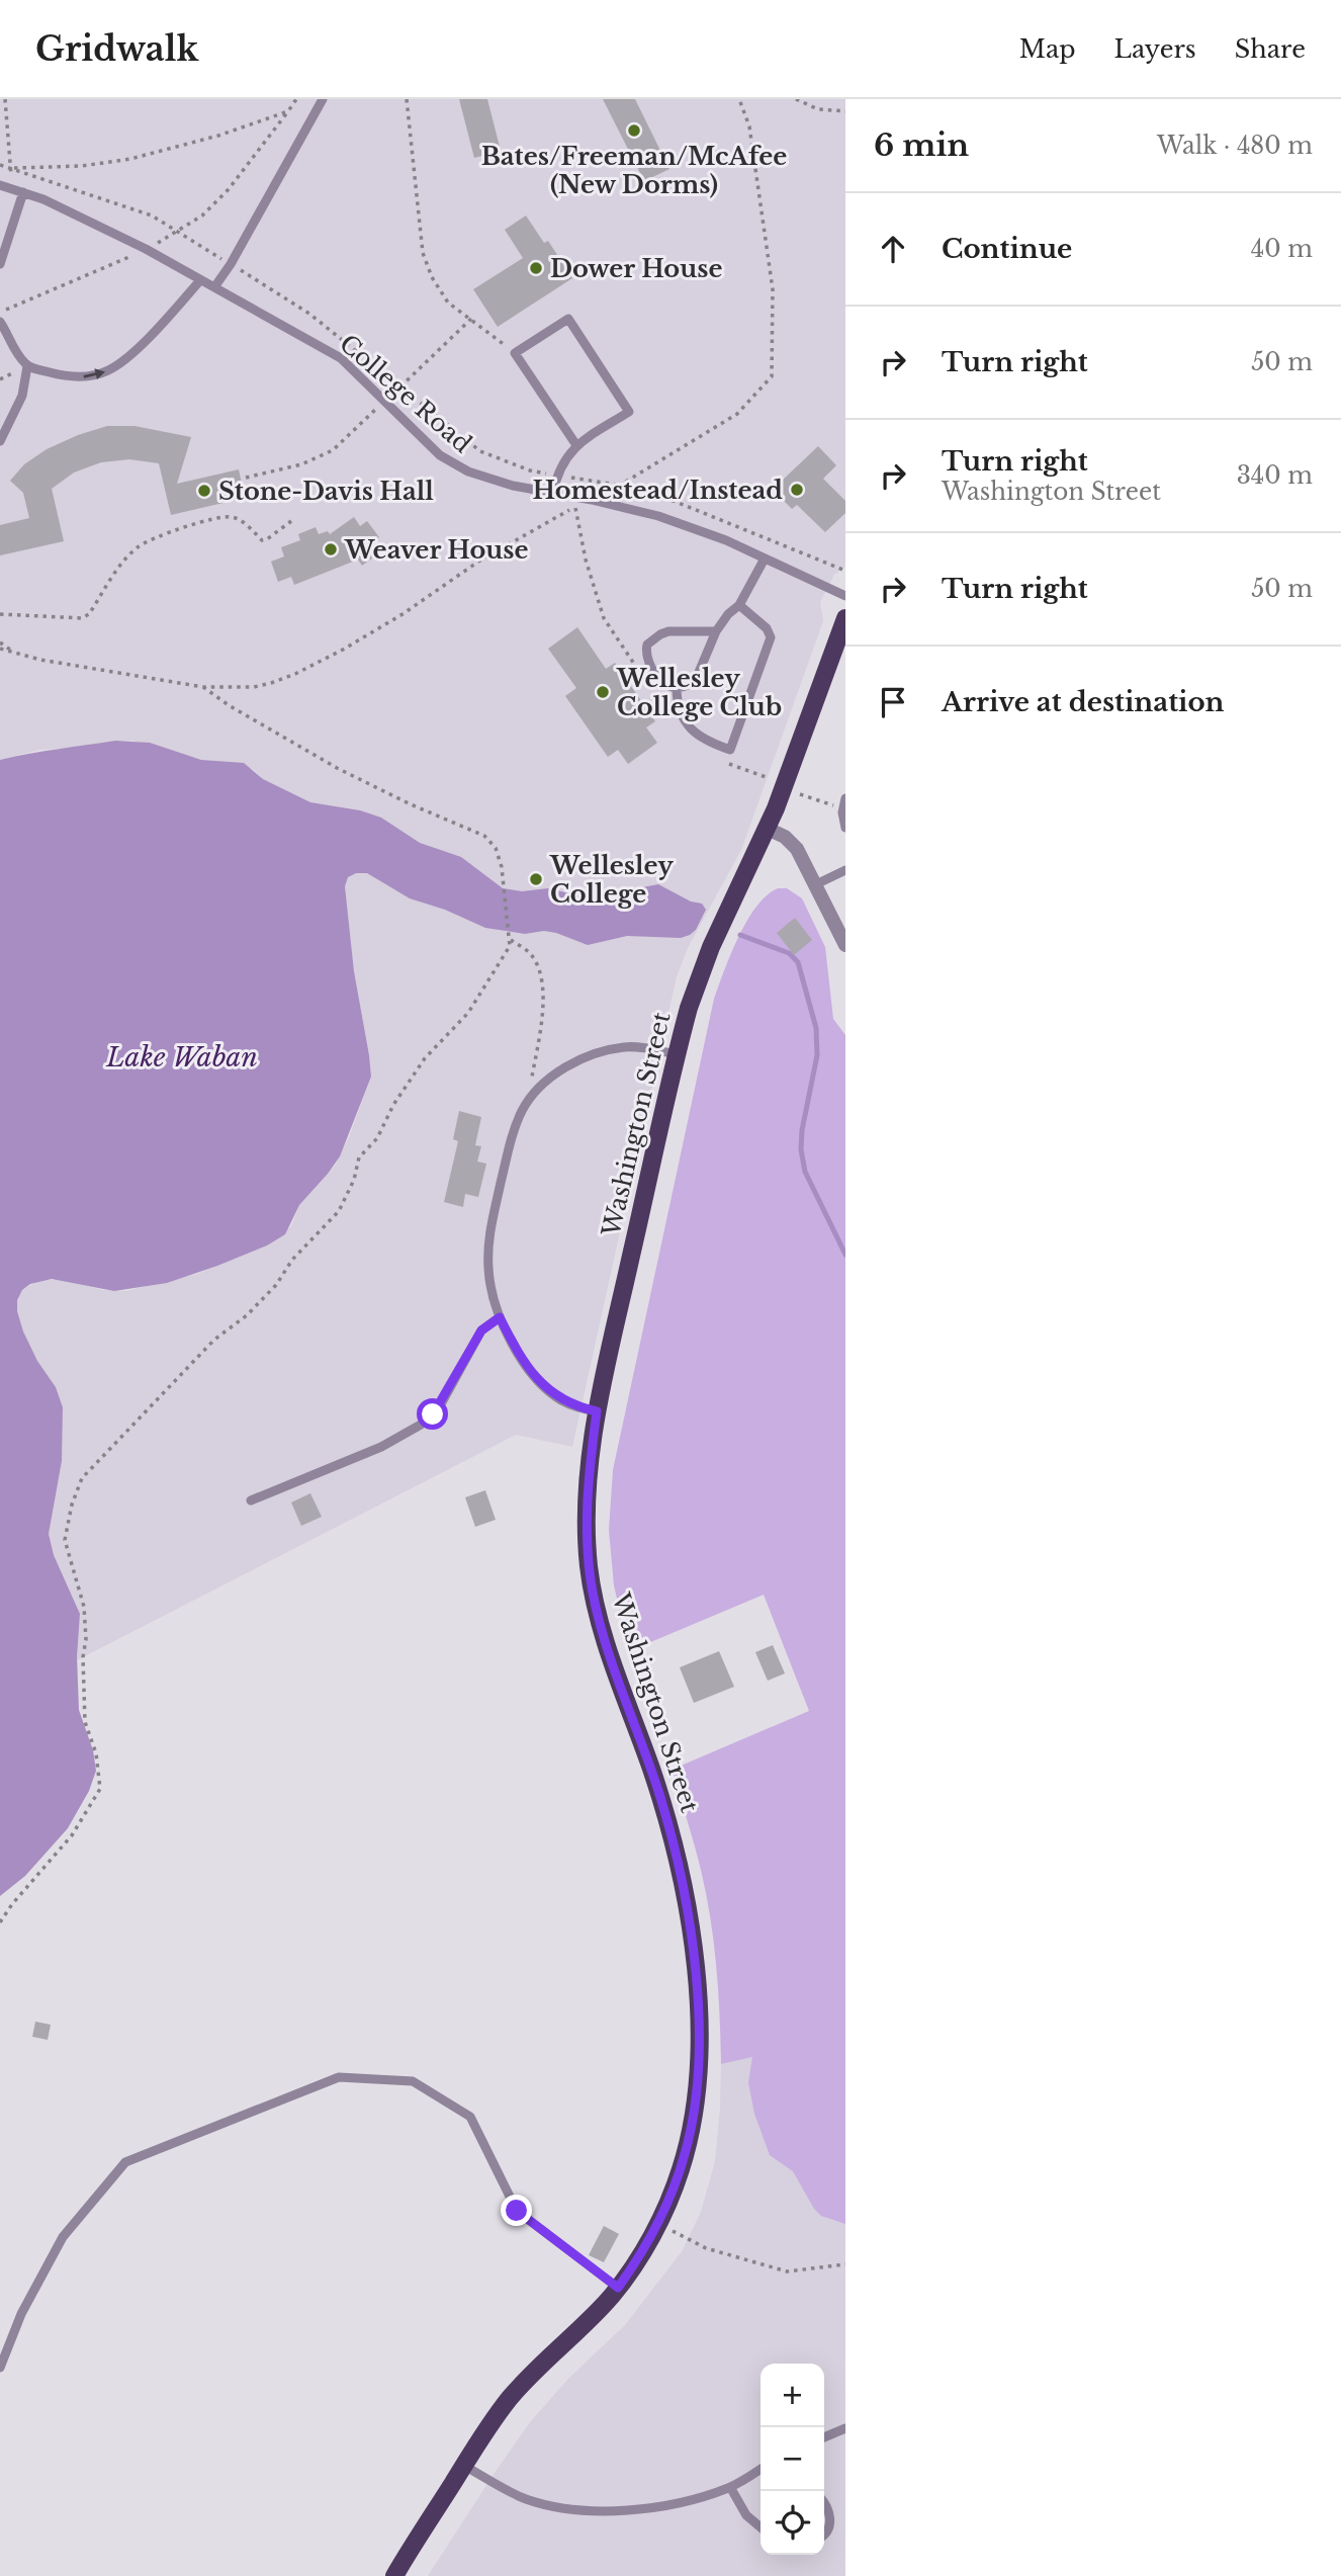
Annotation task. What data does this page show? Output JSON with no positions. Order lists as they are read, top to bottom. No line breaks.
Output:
{"streets":{"main road":["Washington Street"],"lane":["College Road"]},"water":["Lake Waban"],"places":["Bates/Freeman/McAfee (New Dorms)","Dower House","Homestead/Instead","Stone-Davis Hall","Weaver House","Wellesley College Club","Wellesley College"],"page":{"header":"Gridwalk","nav":["Map","Layers","Share"],"heading":["6 min","Walk · 480 m"],"list":[["Continue","40 m"],["Turn right","50 m"],["Turn right","Washington Street","340 m"],["Turn right","50 m"],"Arrive at destination"],"map_buttons":["+","−"]}}
